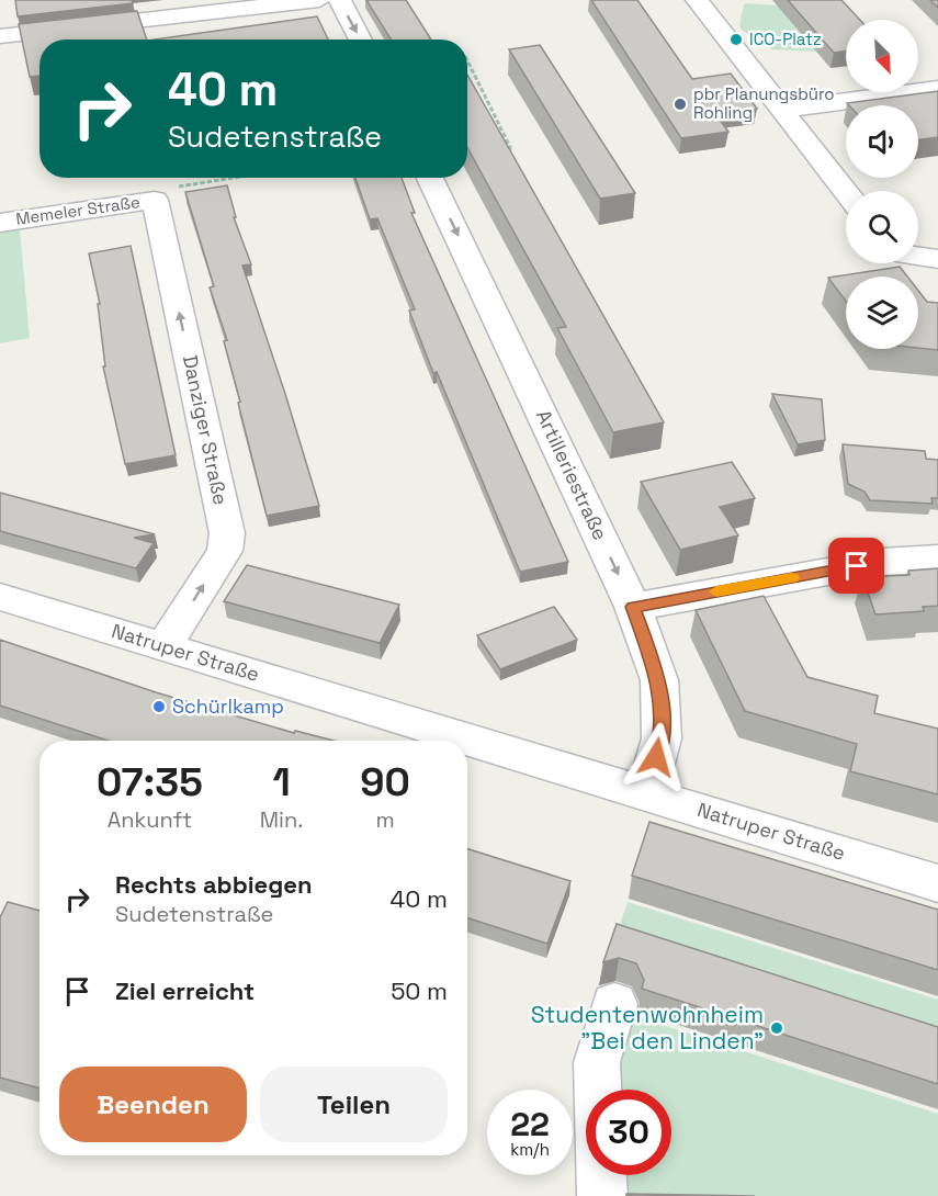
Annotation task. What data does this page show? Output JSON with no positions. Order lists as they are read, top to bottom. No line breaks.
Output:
{"streets":{"street":["Memeler Straße","Danziger Straße","Artilleriestraße","Natruper Straße"]},"crossings":[["Memeler Straße","Danziger Straße"],["Danziger Straße","Natruper Straße"],["Artilleriestraße","Natruper Straße"]],"one_way":["Danziger Straße","Artilleriestraße"],"places":["ICO-Platz","pbr Planungsbüro Rohling","Schürlkamp","Studentenwohnheim \"Bei den Linden\""],"north":"bottom right","page":{"turn":["40 m","Sudetenstraße"],"eta":["07:35","Ankunft","1","Min.","90","m"],"list":[{"name":"Rechts abbiegen","note":"Sudetenstraße","value":"40 m"},{"name":"Ziel erreicht","value":"50 m"}],"buttons":["Beenden","Teilen"],"speed":"22 km/h","limit":"30"}}
